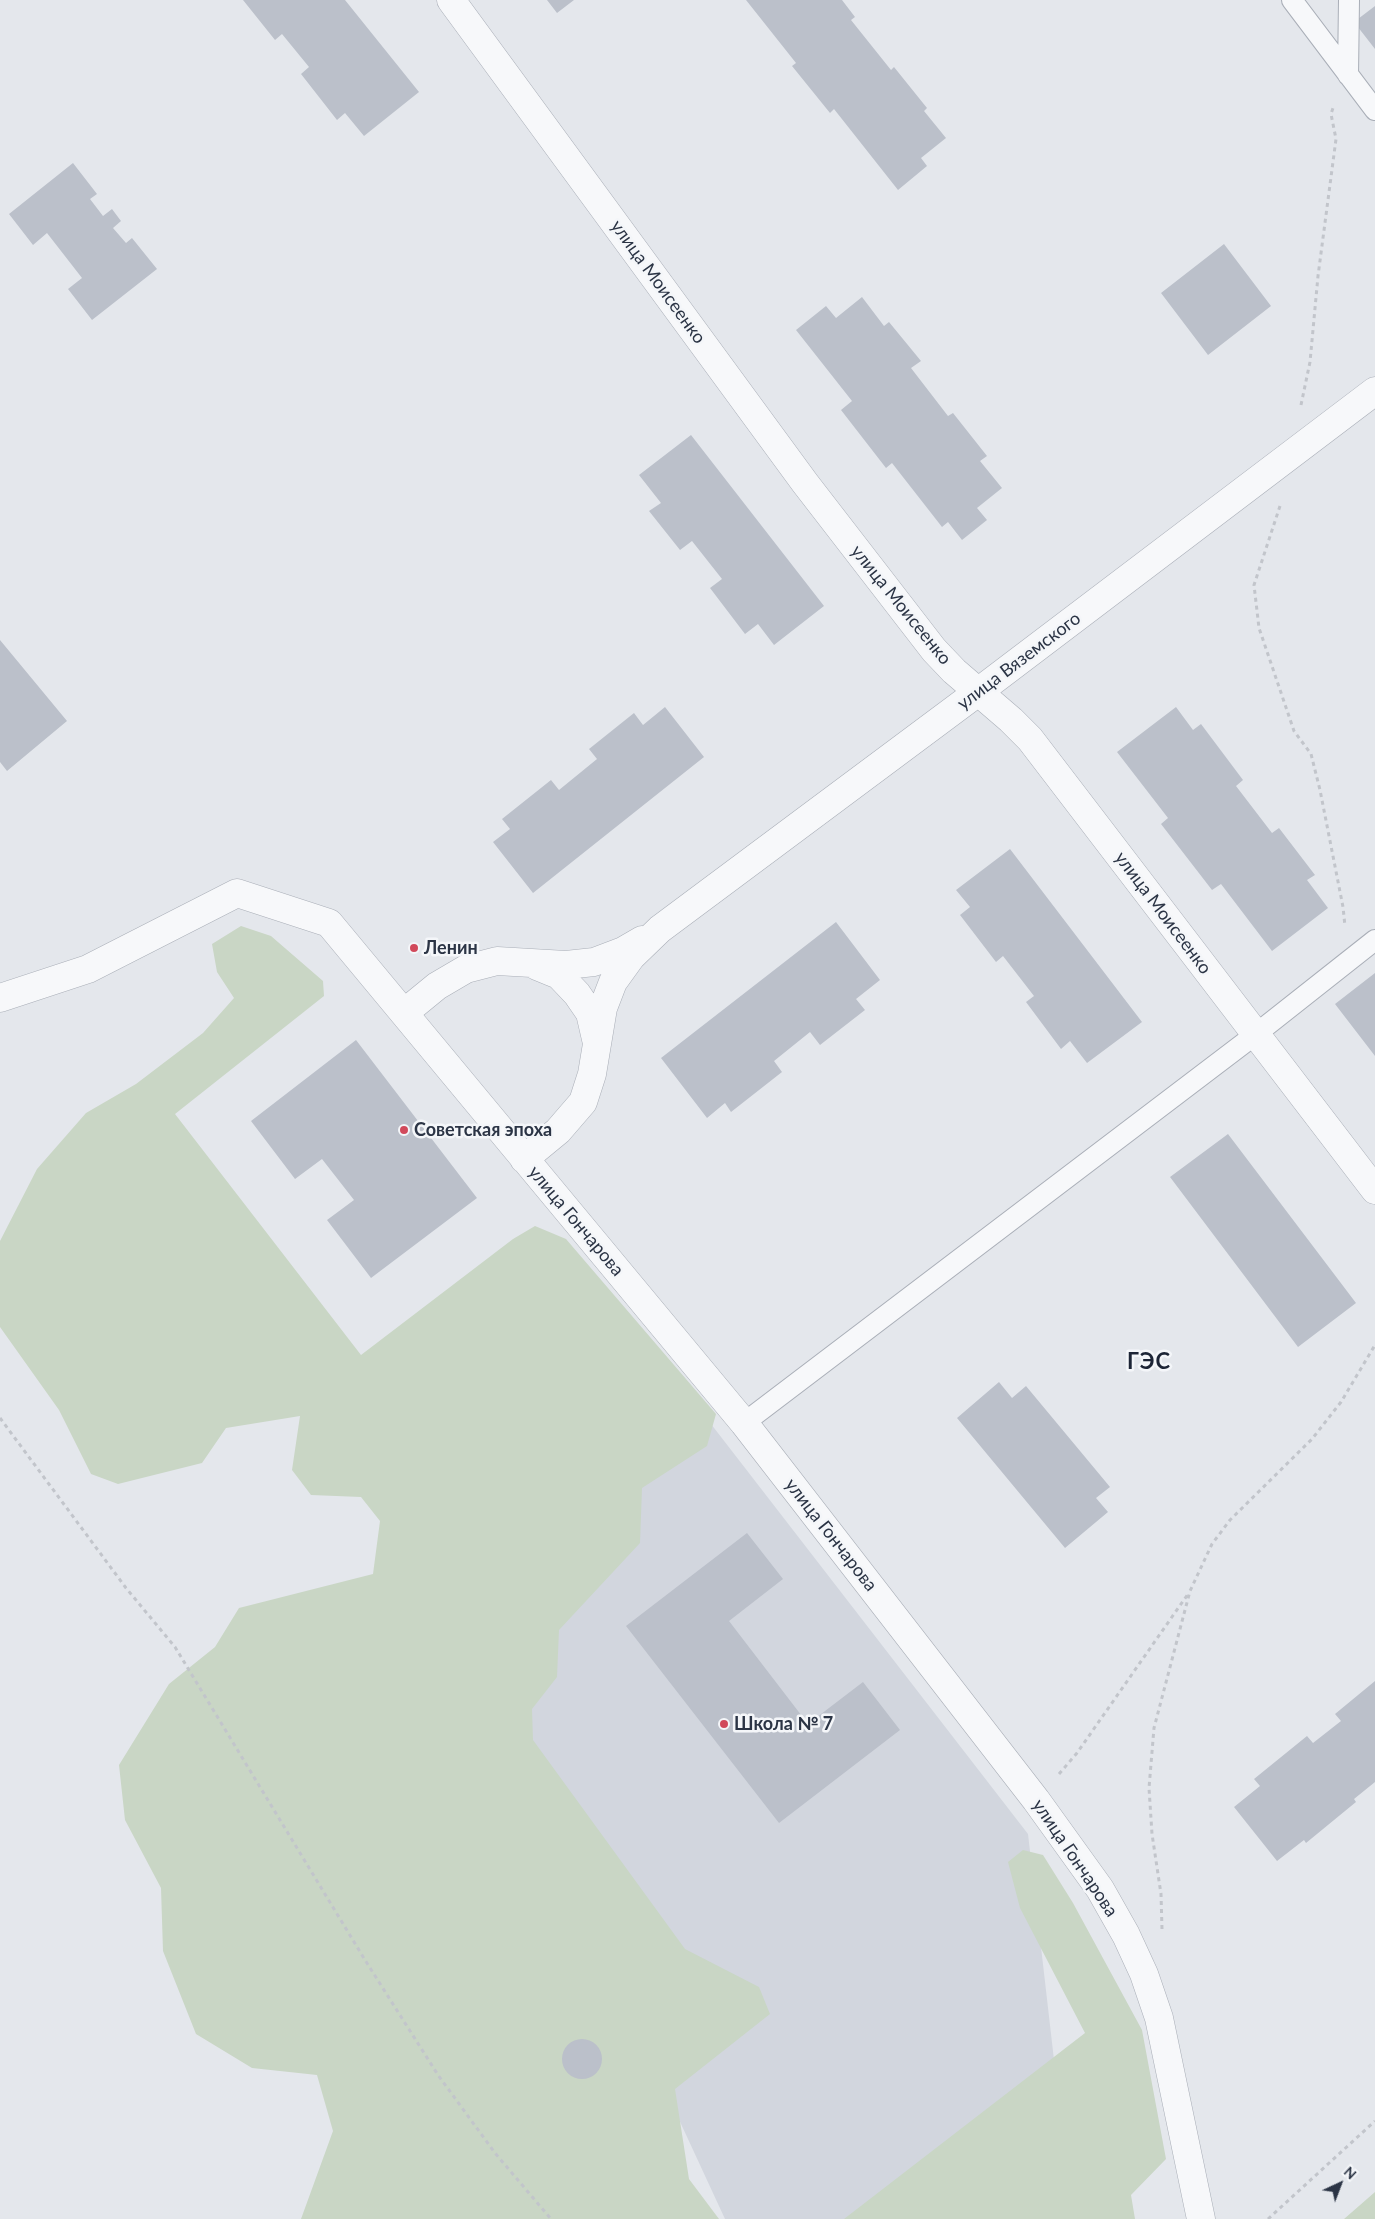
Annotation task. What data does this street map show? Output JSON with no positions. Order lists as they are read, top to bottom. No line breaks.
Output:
{"streets":{"street":["улица Моисеенко","улица Вяземского","улица Гончарова"]},"crossings":[["улица Моисеенко","улица Вяземского"]],"districts":["ГЭС"],"places":["Ленин","Советская эпоха","Школа № 7"],"north":"top right"}
